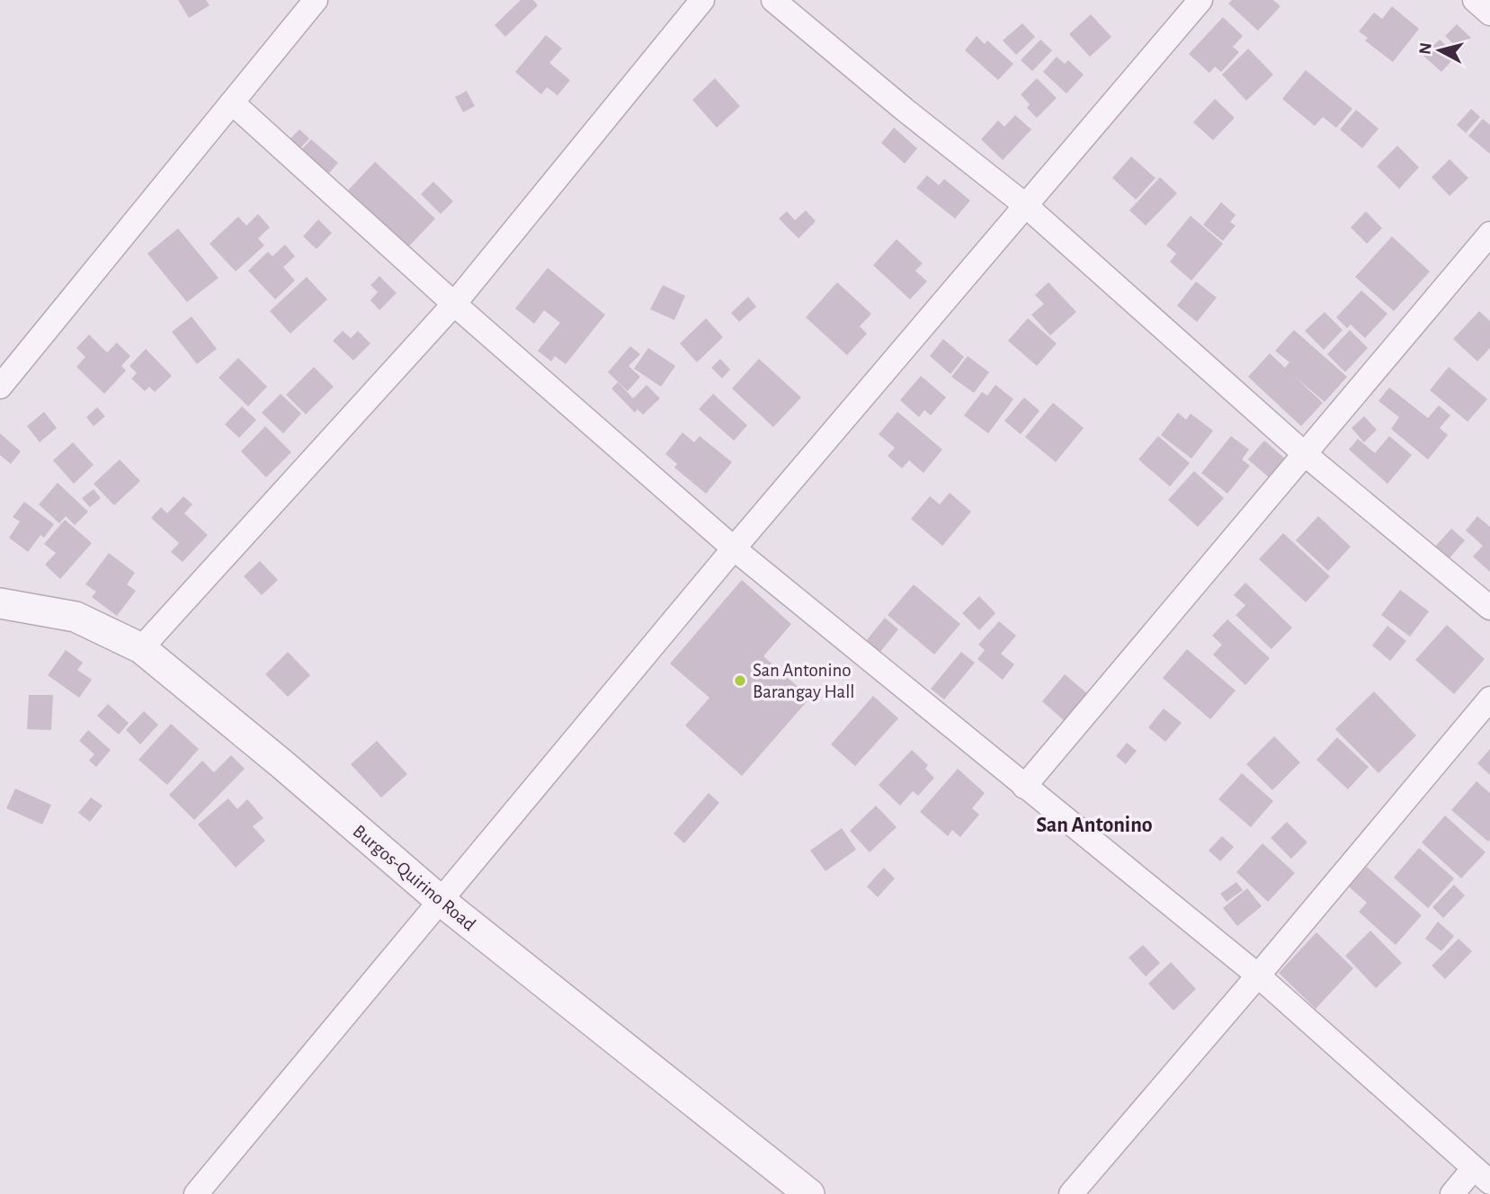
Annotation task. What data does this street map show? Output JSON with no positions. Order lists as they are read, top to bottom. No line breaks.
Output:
{"streets":{"street":["Burgos-Quirino Road"]},"districts":["San Antonino"],"places":["San Antonino Barangay Hall"],"north":"left"}
